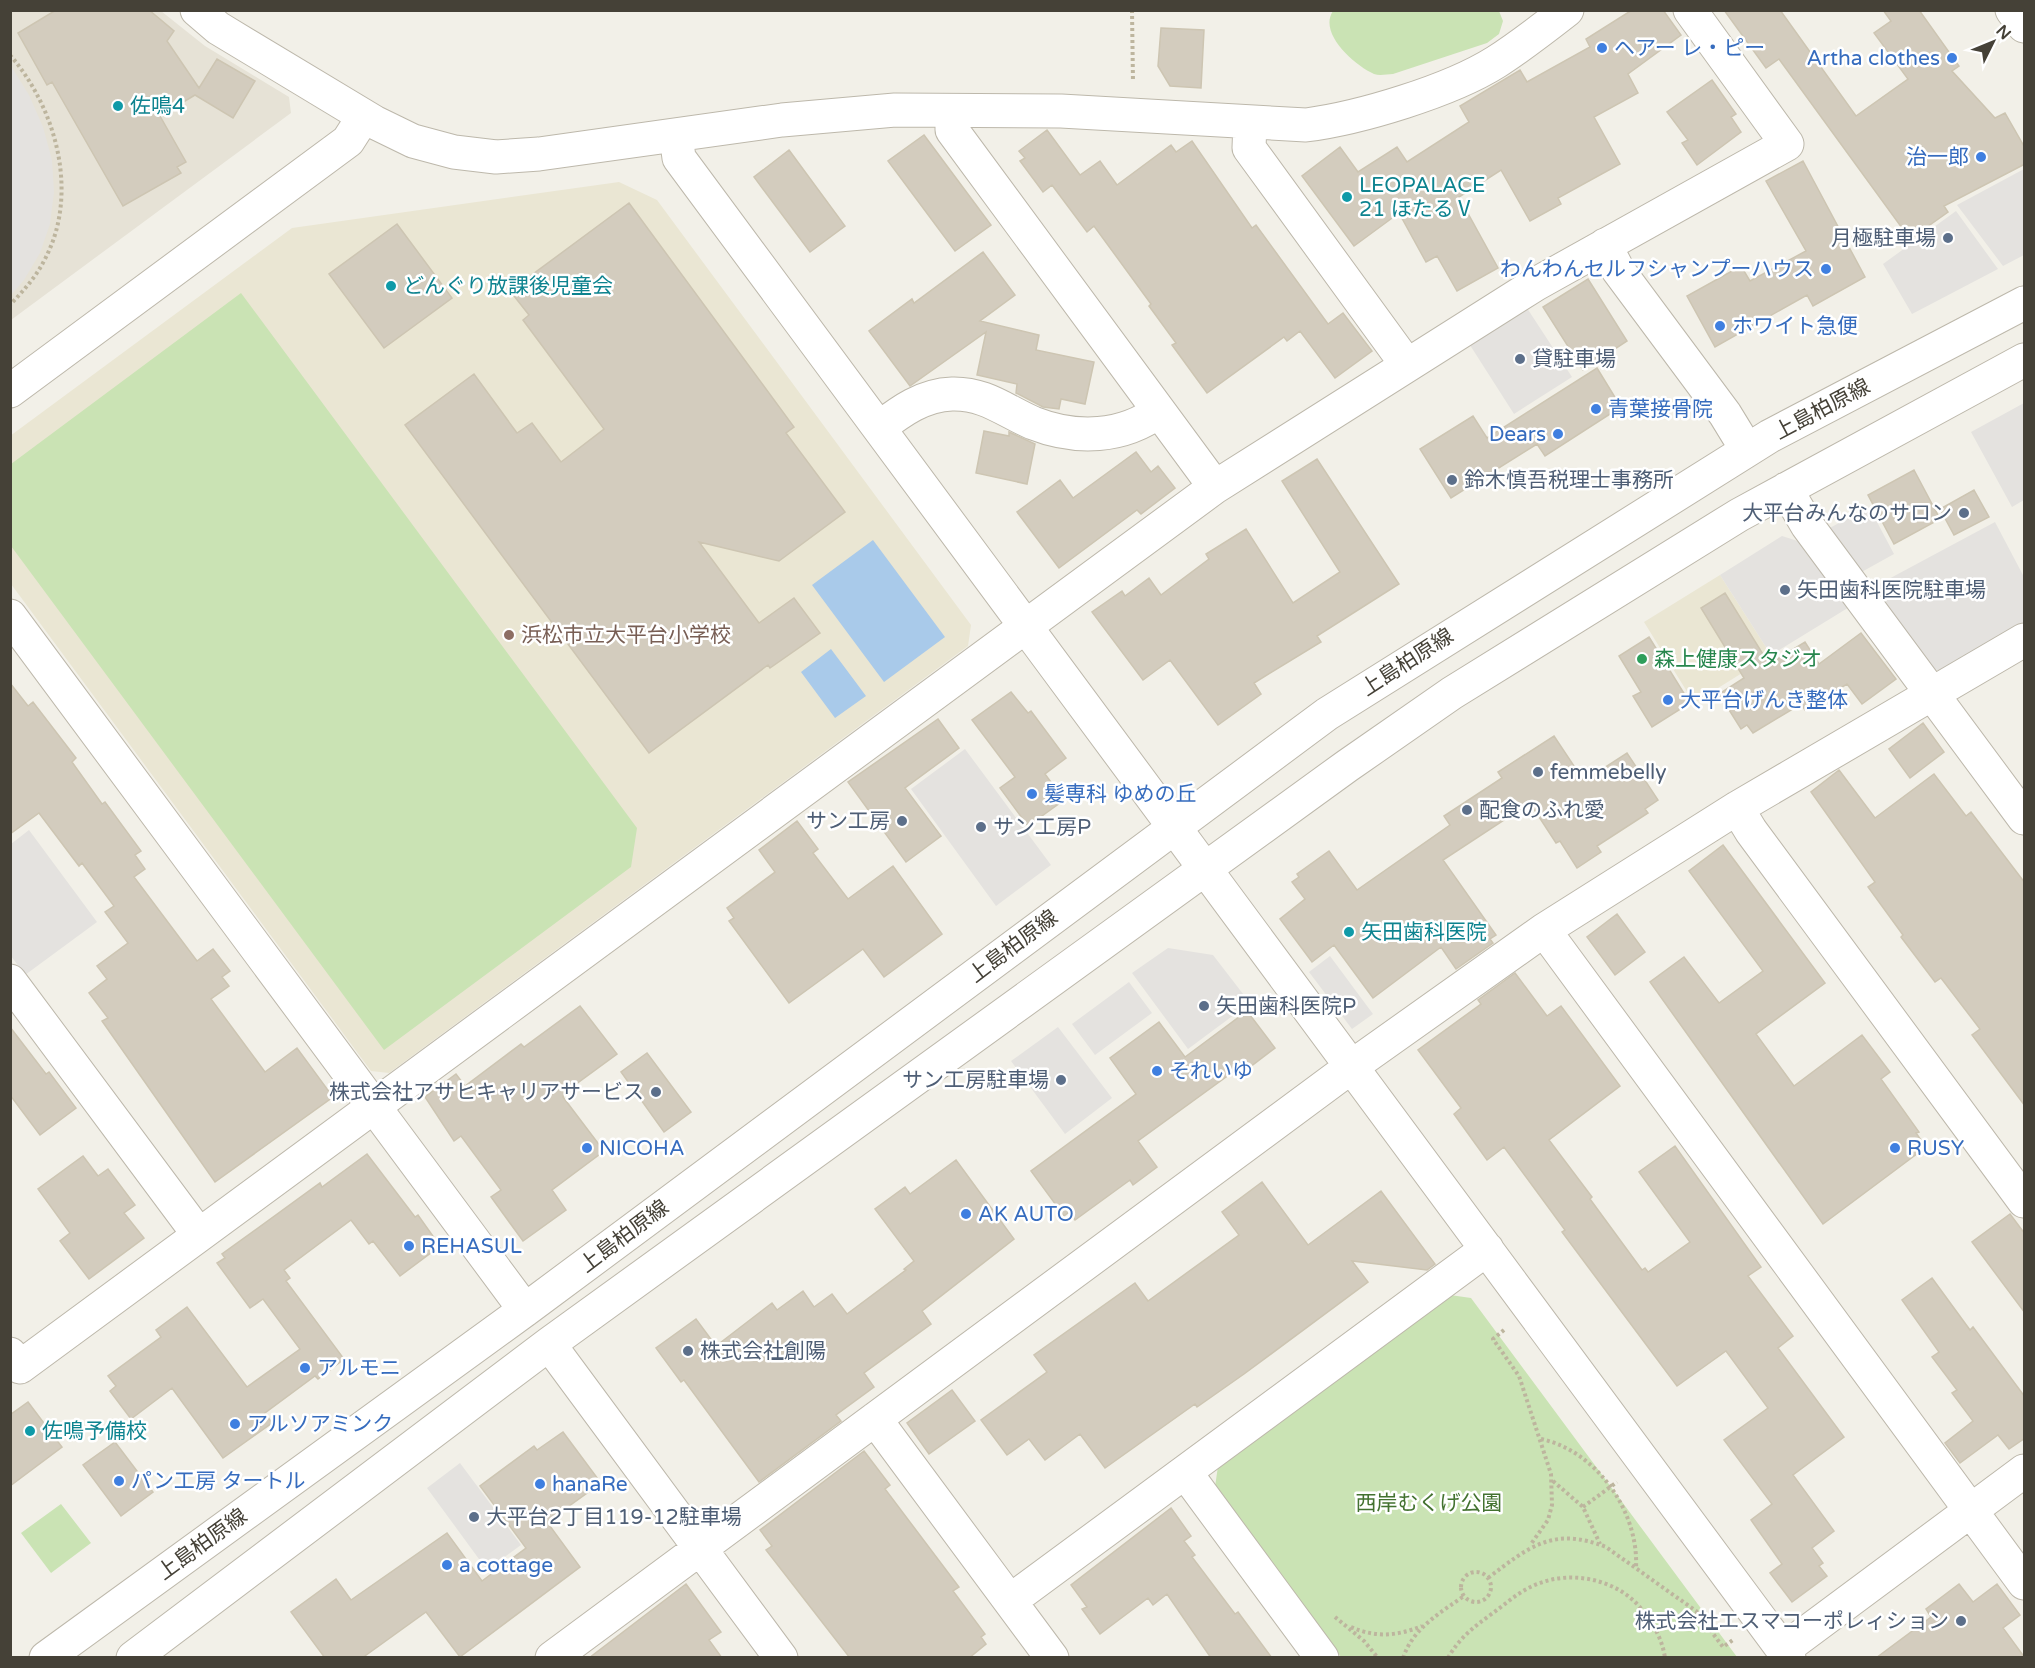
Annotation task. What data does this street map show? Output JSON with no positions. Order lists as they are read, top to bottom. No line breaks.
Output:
{"streets":{"street":["上島柏原線"]},"parks":["西岸むくげ公園"],"places":["ヘアー レ・ピー","Artha clothes","佐鳴4","治一郎","LEOPALACE 21 ほたるⅤ","月極駐車場","わんわんセルフシャンプーハウス","どんぐり放課後児童会","ホワイト急便","貸駐車場","青葉接骨院","Dears","鈴木慎吾税理士事務所","大平台みんなのサロン","矢田歯科医院駐車場","浜松市立大平台小学校","森上健康スタジオ","大平台げんき整体","femmebelly","髪専科 ゆめの丘","配食のふれ愛","サン工房","サン工房P","矢田歯科医院","矢田歯科医院P","それいゆ","サン工房駐車場","株式会社アサヒキャリアサービス","NICOHA","RUSY","AK AUTO","REHASUL","株式会社創陽","アルモニ","アルソアミンク","佐鳴予備校","パン工房 タートル","hanaRe","大平台2丁目119-12駐車場","a cottage","株式会社エスマコーポレィション"],"north":"top right"}
